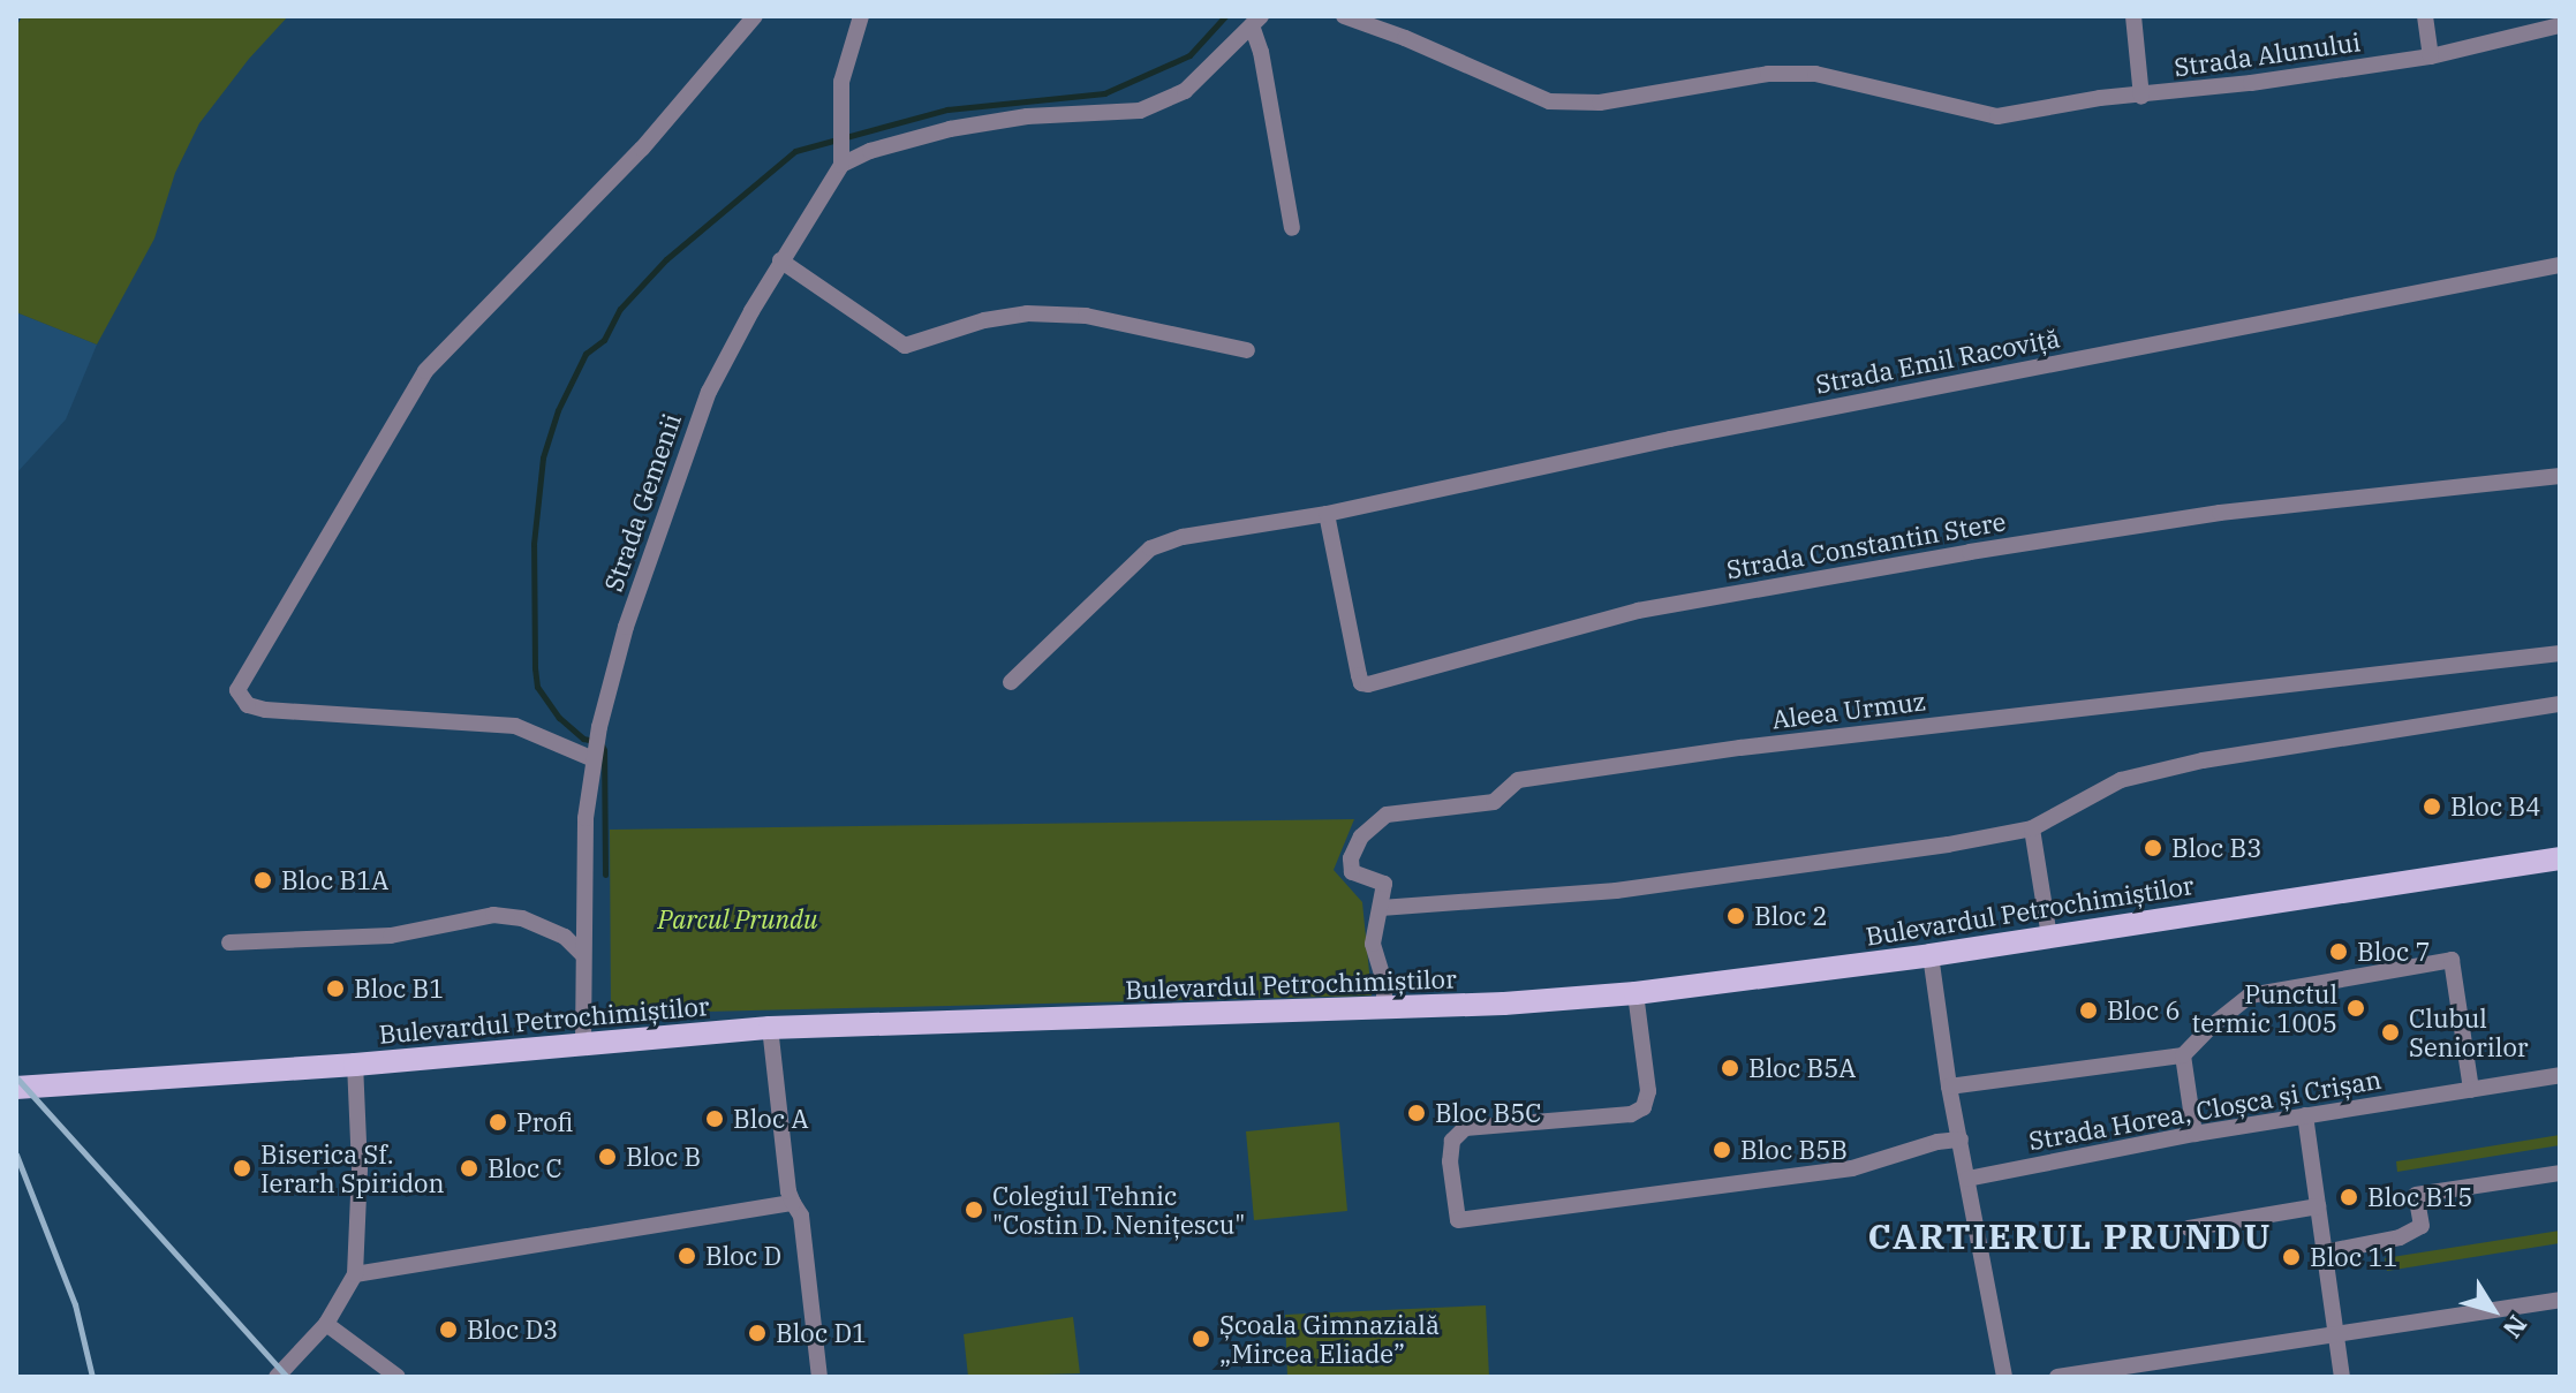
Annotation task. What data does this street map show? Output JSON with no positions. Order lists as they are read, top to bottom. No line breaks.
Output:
{"streets":{"main road":["Bulevardul Petrochimiștilor"],"street":["Strada Alunului","Strada Emil Racoviță","Strada Gemenii","Strada Constantin Stere","Aleea Urmuz","Strada Horea, Cloșca și Crișan"]},"crossings":[["Strada Emil Racoviță","Strada Constantin Stere"],["Strada Gemenii","Bulevardul Petrochimiștilor"]],"districts":["CARTIERUL PRUNDU"],"parks":["Parcul Prundu"],"places":["Bloc B4","Bloc B3","Bloc B1A","Bloc 2","Bloc 7","Bloc B1","Punctul termic 1005","Bloc 6","Clubul Seniorilor","Bloc B5A","Bloc B5C","Bloc A","Profi","Bloc B5B","Bloc B","Biserica Sf. Ierarh Spiridon","Bloc C","Bloc B15","Colegiul Tehnic \"Costin D. Nenițescu\"","Bloc D","Bloc 11","Bloc D3","Bloc D1","Școala Gimnazială „Mircea Eliade”"],"north":"bottom right"}
